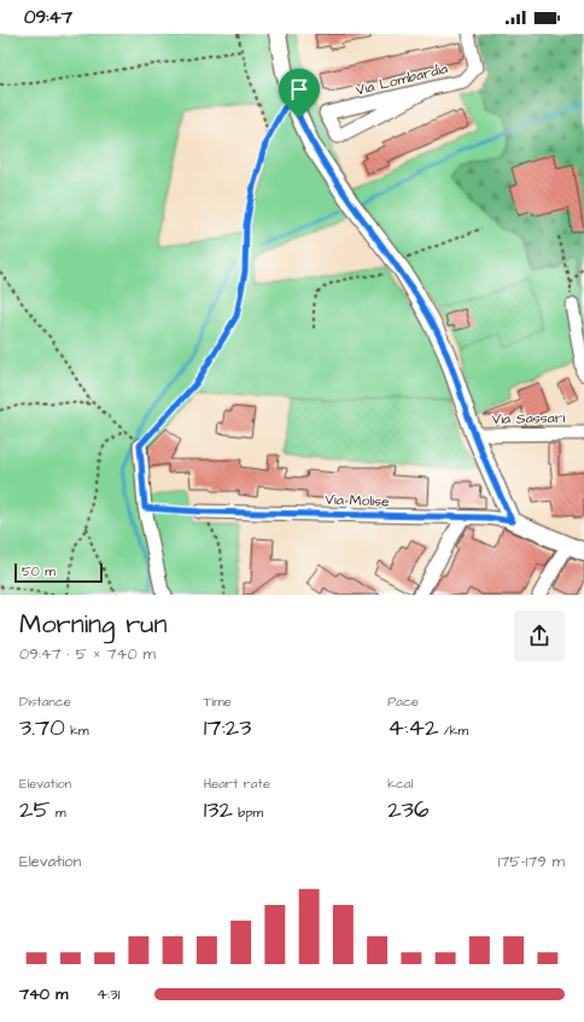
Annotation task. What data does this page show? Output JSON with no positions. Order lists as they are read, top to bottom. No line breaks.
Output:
{"streets":{"street":["Via Lombardia","Via Sassari","Via Molise"]},"scale_bar":"50 m","page":{"status":"09:47","scale":"50 m","heading":["Morning run","09:47 · 5 × 740 m"],"stats":[["Distance","3.70 km"],["Time","17:23"],["Pace","4:42 /km"],["Elevation","25 m"],["Heart rate","132 bpm"],["kcal","236"]],"chart":["Elevation","175–179 m"],"list":[{"name":"740 m","note":"4:31"}]}}
